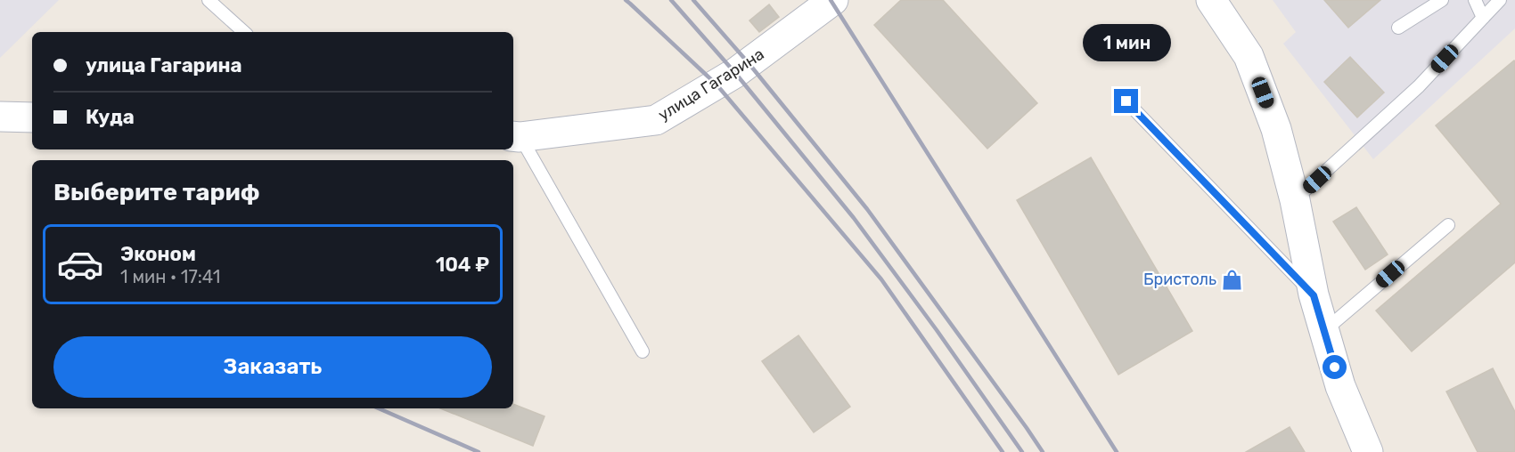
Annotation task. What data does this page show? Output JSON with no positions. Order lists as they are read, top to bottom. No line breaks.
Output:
{"streets":{"street":["улица Гагарина"]},"places":{"shop":["Бристоль"]},"page":{"bubble":"1 мин","banner":["улица Гагарина","Куда"],"heading":"Выберите тариф","list":[{"name":"Эконом","note":"1 мин · 17:41","value":"104 ₽"}],"buttons":"Заказать"}}
